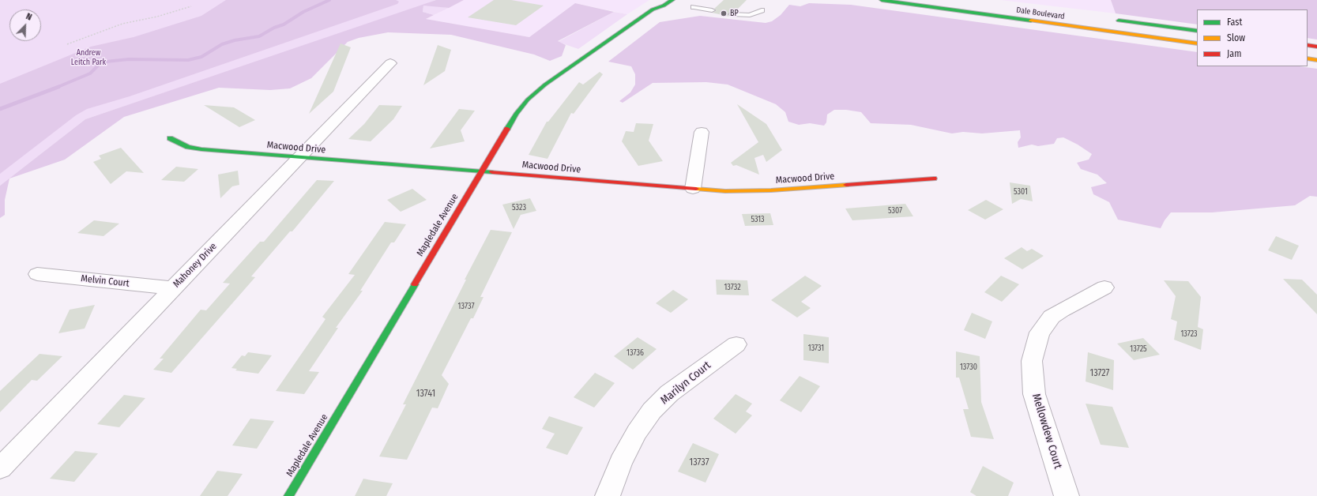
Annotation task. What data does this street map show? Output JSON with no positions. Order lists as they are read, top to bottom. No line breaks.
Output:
{"streets":{"street":["Dale Boulevard","Macwood Drive","Mapledale Avenue","Mahoney Drive","Melvin Court","Marilyn Court","Mellowdew Court"]},"crossings":[["Macwood Drive","Mapledale Avenue"],["Macwood Drive","Mahoney Drive"],["Mahoney Drive","Melvin Court"]],"parks":["Andrew Leitch Park"],"places":["BP"],"house_numbers":["5301","5323","5307","5313","13732","13737","13723","13731","13725","13736","13730","13727","13741","13737"],"legend":["Fast","Slow","Jam"],"north":"top right"}
